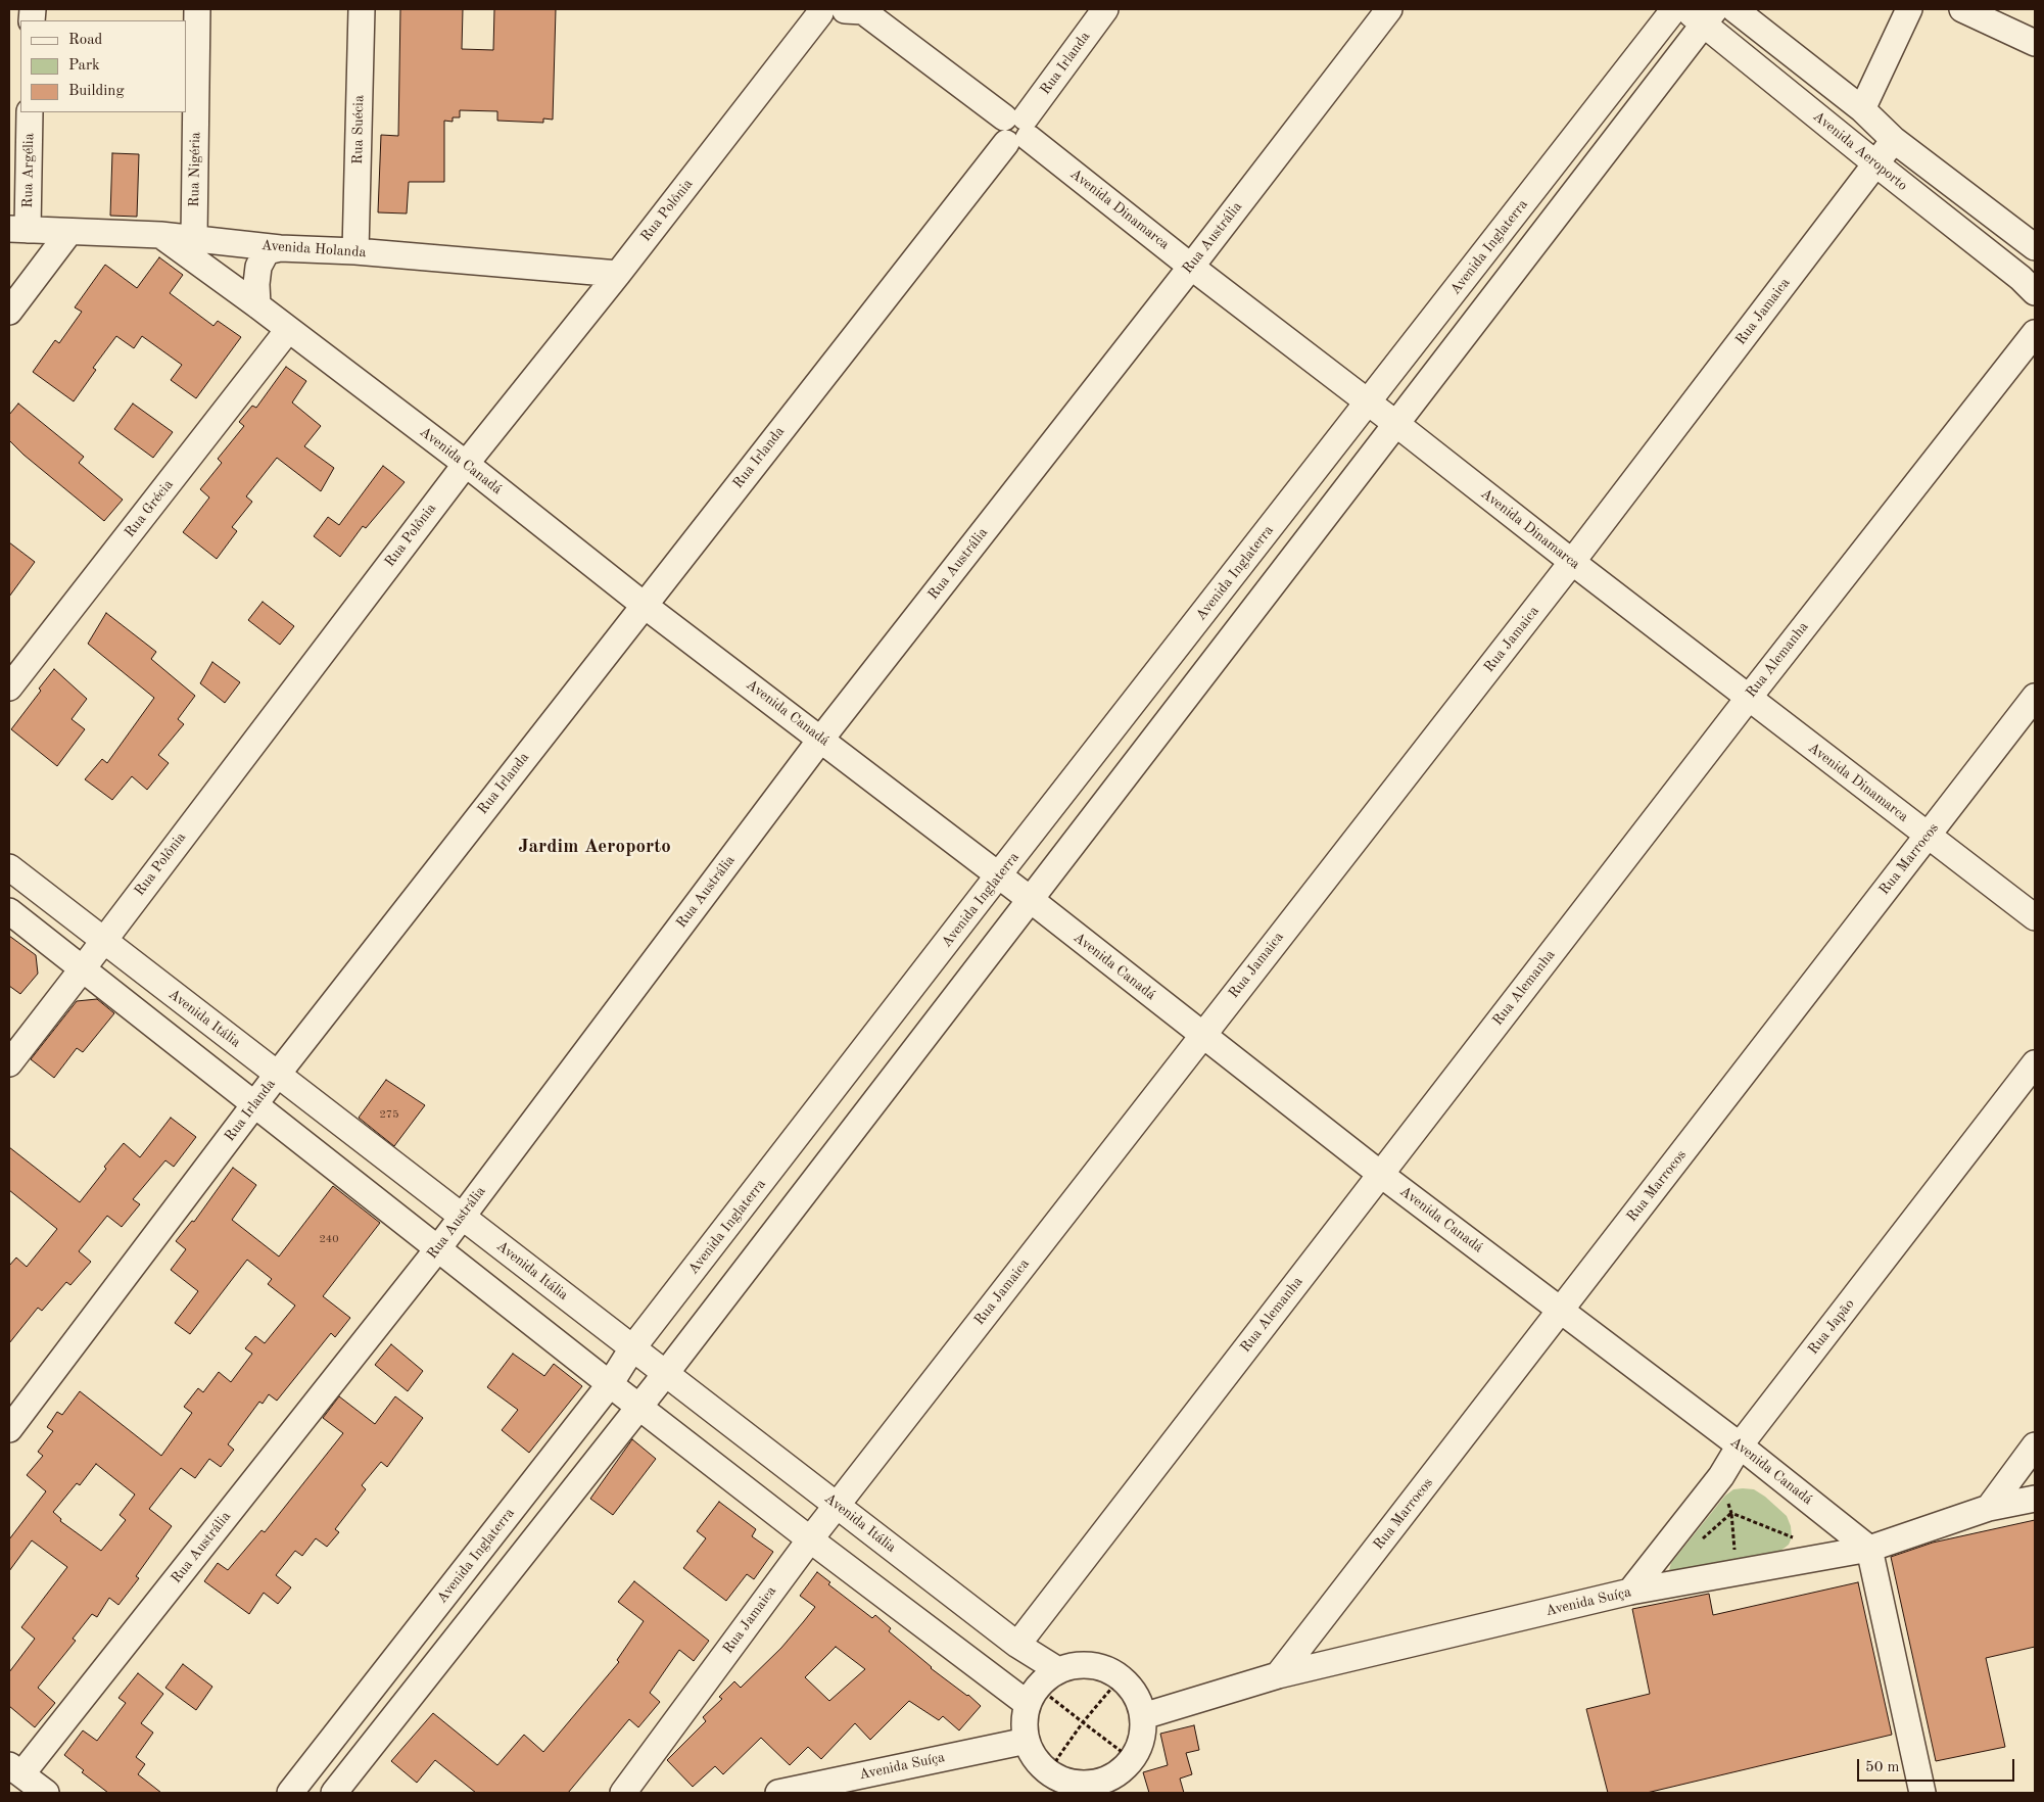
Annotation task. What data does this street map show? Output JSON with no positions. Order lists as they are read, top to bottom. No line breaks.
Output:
{"streets":{"street":["Rua Irlanda","Rua Suécia","Avenida Aeroporto","Rua Nigéria","Rua Argélia","Avenida Dinamarca","Rua Polônia","Rua Austrália","Avenida Inglaterra","Avenida Holanda","Rua Jamaica","Avenida Canadá","Rua Grécia","Rua Alemanha","Rua Marrocos","Avenida Itália","Rua Japão","Avenida Suíça"]},"crossings":[["Rua Irlanda","Avenida Dinamarca"],["Rua Irlanda","Avenida Canadá"],["Rua Irlanda","Avenida Itália"],["Rua Suécia","Avenida Holanda"],["Avenida Aeroporto","Rua Jamaica"],["Rua Nigéria","Avenida Holanda"],["Rua Argélia","Avenida Holanda"],["Avenida Dinamarca","Rua Polônia"],["Avenida Dinamarca","Rua Austrália"],["Avenida Dinamarca","Avenida Inglaterra"],["Avenida Dinamarca","Rua Jamaica"],["Avenida Dinamarca","Rua Alemanha"],["Avenida Dinamarca","Rua Marrocos"],["Rua Polônia","Avenida Holanda"],["Rua Polônia","Avenida Canadá"],["Rua Polônia","Avenida Itália"],["Rua Austrália","Avenida Canadá"],["Rua Austrália","Avenida Itália"],["Avenida Inglaterra","Avenida Canadá"],["Avenida Inglaterra","Avenida Itália"],["Avenida Holanda","Avenida Canadá"],["Rua Jamaica","Avenida Canadá"],["Rua Jamaica","Avenida Itália"],["Avenida Canadá","Rua Grécia"],["Avenida Canadá","Rua Alemanha"],["Avenida Canadá","Rua Marrocos"],["Avenida Canadá","Rua Japão"],["Avenida Canadá","Avenida Suíça"],["Rua Alemanha","Avenida Itália"],["Rua Marrocos","Avenida Suíça"],["Rua Japão","Avenida Suíça"]],"districts":["Jardim Aeroporto"],"house_numbers":["275","240"],"legend":["Road","Park","Building"],"scale_bar":"50 m"}
